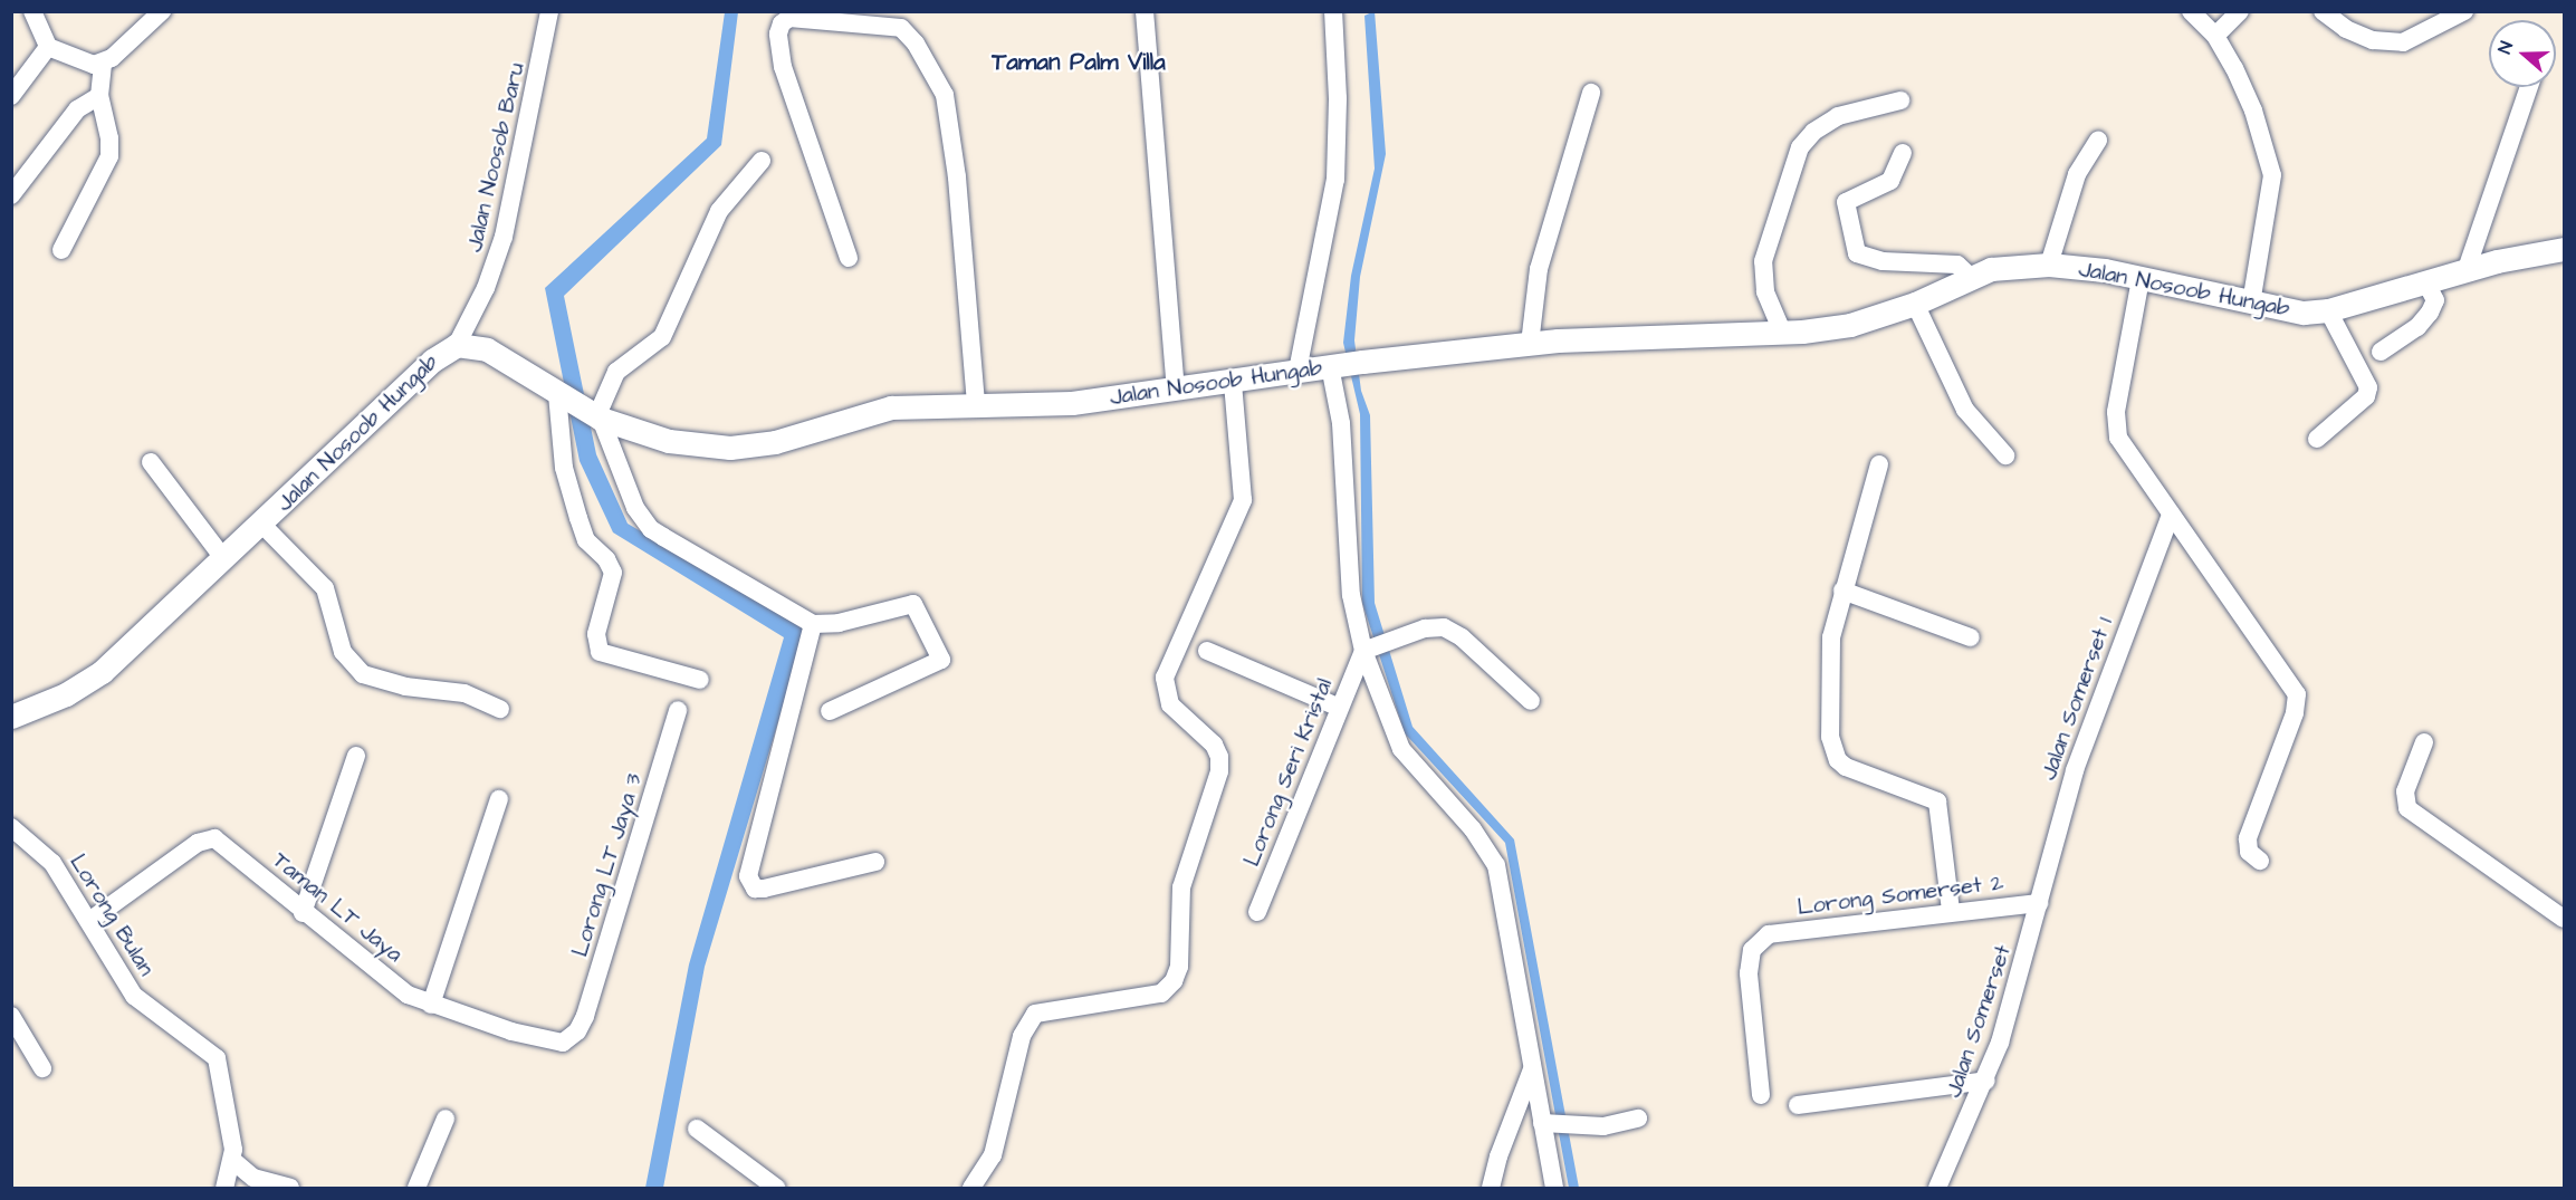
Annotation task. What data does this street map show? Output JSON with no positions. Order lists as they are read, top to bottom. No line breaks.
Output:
{"streets":{"main road":["Jalan Nosoob Hungab"],"street":["Jalan Noosob Baru","Jalan Somerset 1","Lorong Seri Kristal","Lorong LT Jaya 3","Lorong Somerset 2","Taman LT Jaya","Lorong Bulan","Jalan Somerset"]},"crossings":[["Jalan Noosob Baru","Jalan Nosoob Hungab"],["Jalan Somerset 1","Lorong Somerset 2"],["Jalan Somerset 1","Jalan Somerset"],["Lorong LT Jaya 3","Taman LT Jaya"],["Lorong Somerset 2","Jalan Somerset"],["Taman LT Jaya","Lorong Bulan"]],"districts":["Taman Palm Villa"],"north":"left"}
